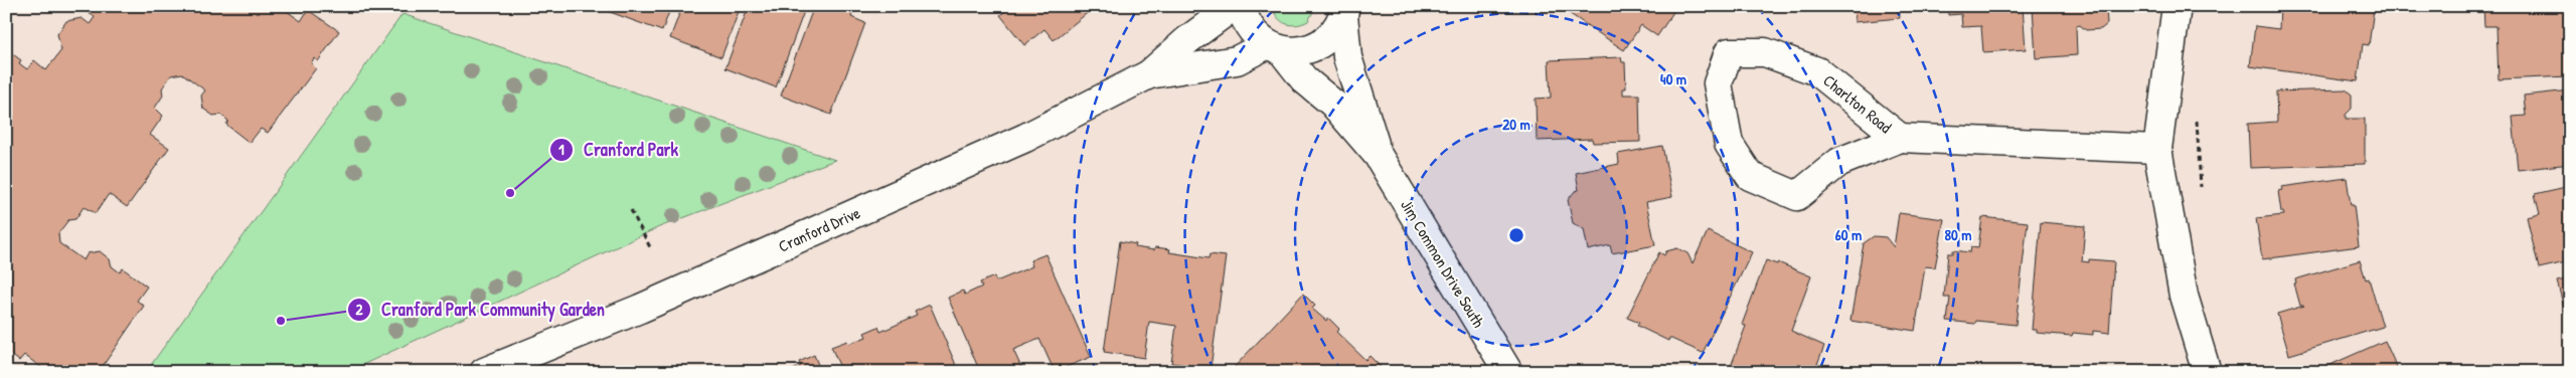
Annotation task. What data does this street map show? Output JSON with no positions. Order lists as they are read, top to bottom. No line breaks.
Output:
{"streets":{"street":["Charlton Road","Cranford Drive","Jim Common Drive South"]},"crossings":[["Cranford Drive","Jim Common Drive South"]],"places":["Cranford Park","Cranford Park Community Garden"],"rings":["40 m","20 m","60 m","80 m"]}
